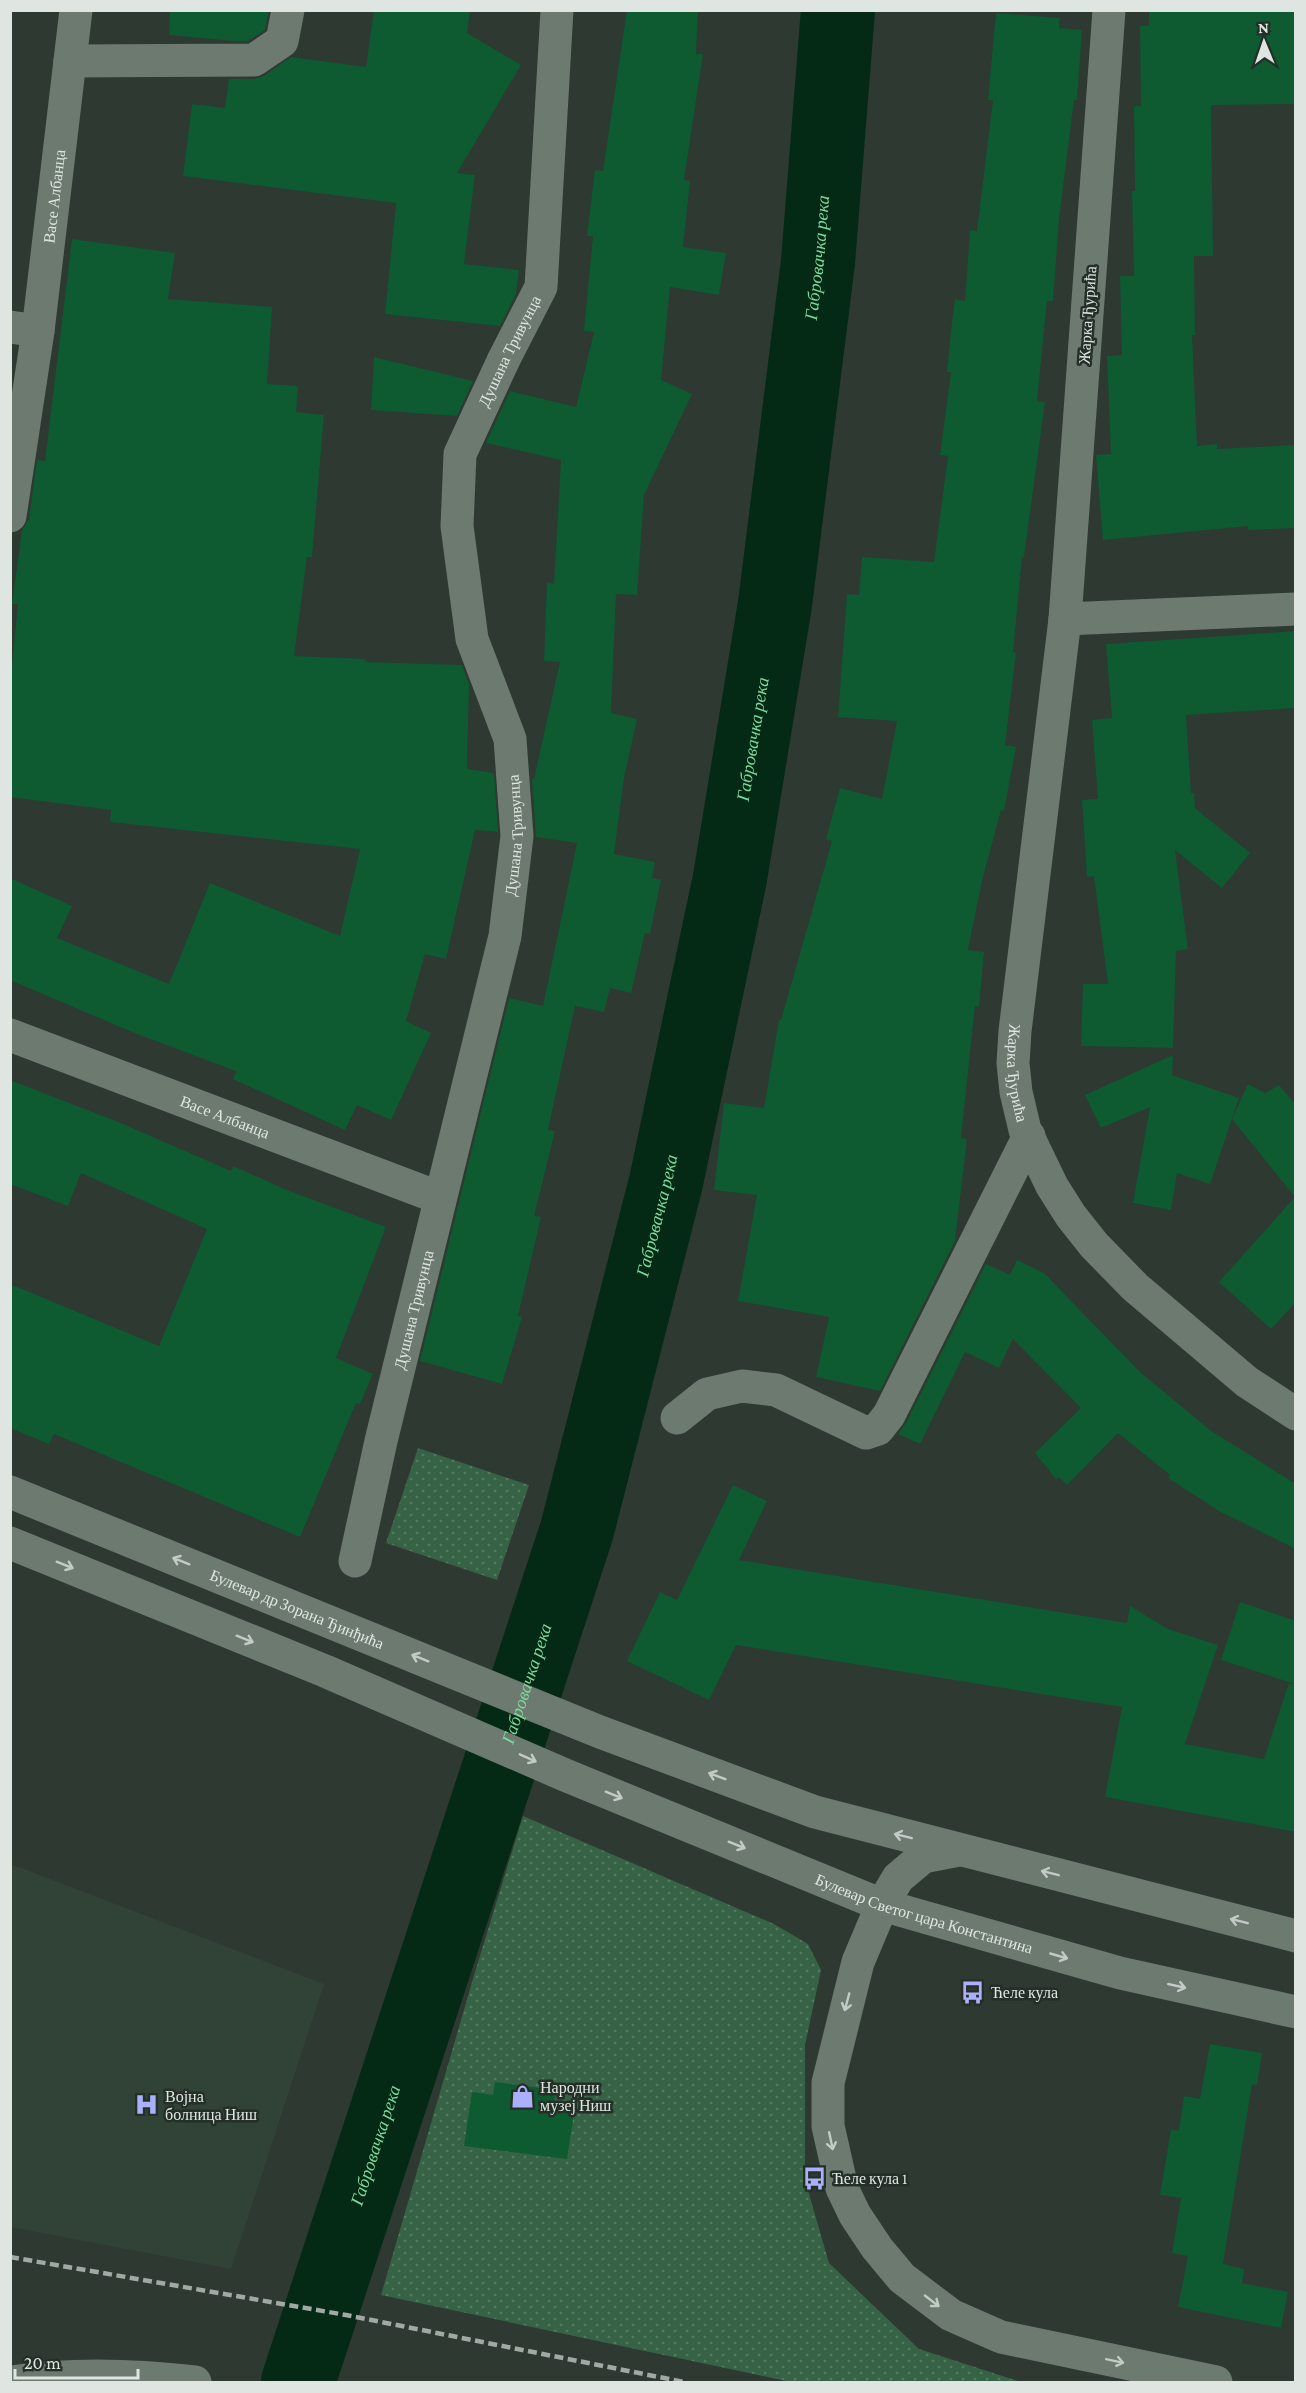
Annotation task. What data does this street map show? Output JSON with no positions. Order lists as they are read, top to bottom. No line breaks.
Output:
{"streets":{"street":["Васе Албанца","Жарка Ђурића","Душана Тривунца","Булевар др Зорана Ђинђића","Булевар Светог цара Константина"]},"crossings":[["Васе Албанца","Душана Тривунца"]],"one_way":["Булевар др Зорана Ђинђића","Булевар Светог цара Константина"],"water":["Габровачка река"],"places":{"bus stop":["Ћеле кула","Ћеле кула 1"],"shop":["Народни музеј Ниш"],"hospital":["Војна болница Ниш"]},"scale_bar":"20 m","north":"top"}
